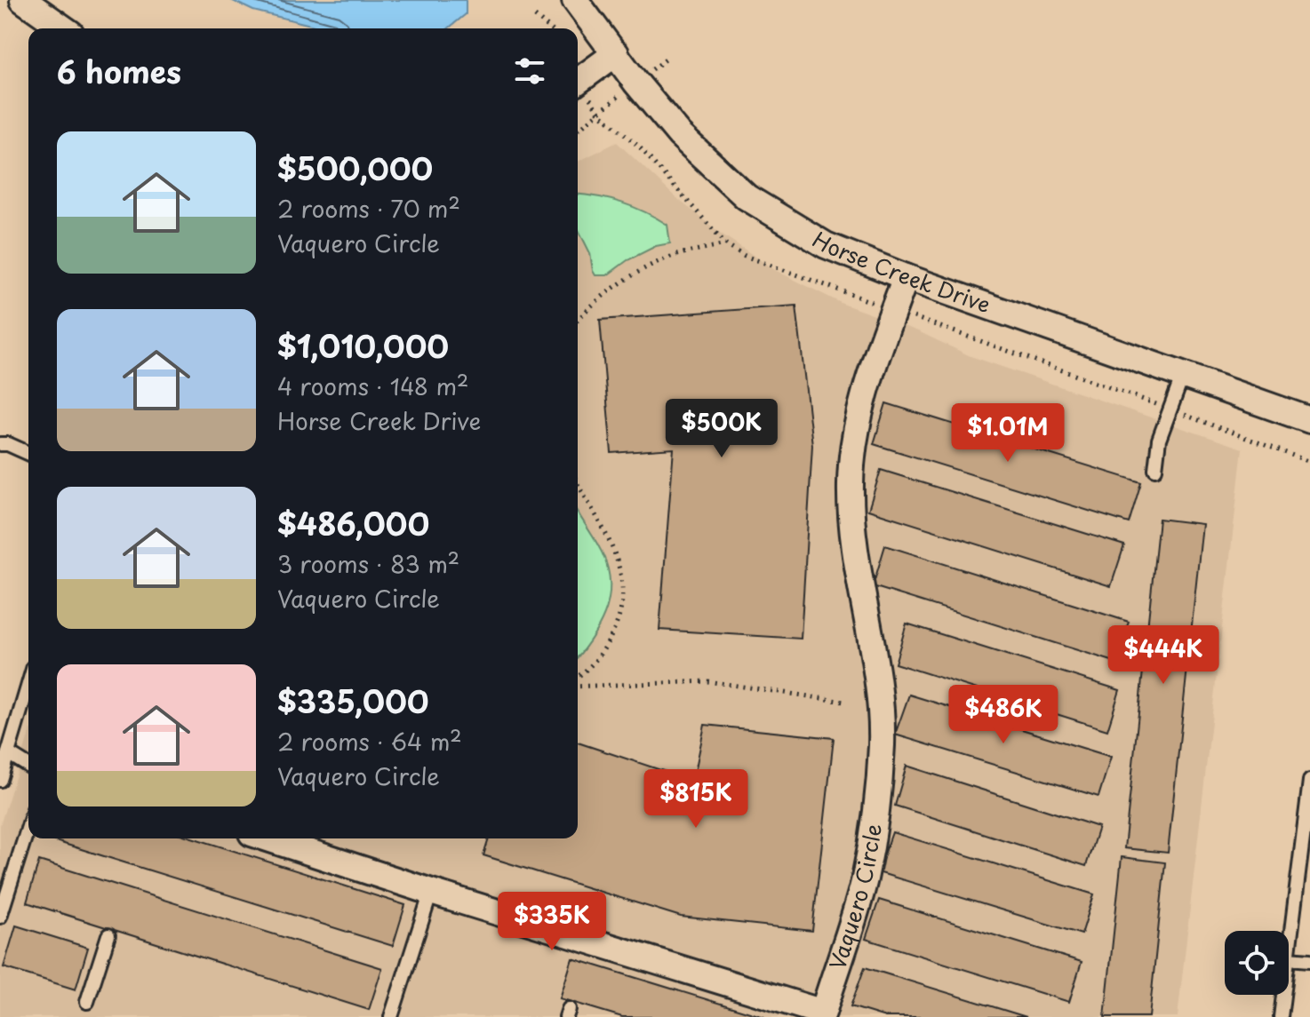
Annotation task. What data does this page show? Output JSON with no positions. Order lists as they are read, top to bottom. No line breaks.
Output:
{"streets":{"street":["Horse Creek Drive","Vaquero Circle"]},"crossings":[["Horse Creek Drive","Vaquero Circle"]],"page":{"heading":"6 homes","list":[{"name":"$500,000","note":"2 rooms · 70 m² · Vaquero Circle"},{"name":"$1,010,000","note":"4 rooms · 148 m² · Horse Creek Drive"},{"name":"$486,000","note":"3 rooms · 83 m² · Vaquero Circle"},{"name":"$335,000","note":"2 rooms · 64 m² · Vaquero Circle"}],"price":["$500K","$1.01M","$444K","$486K","$815K","$335K"]}}
